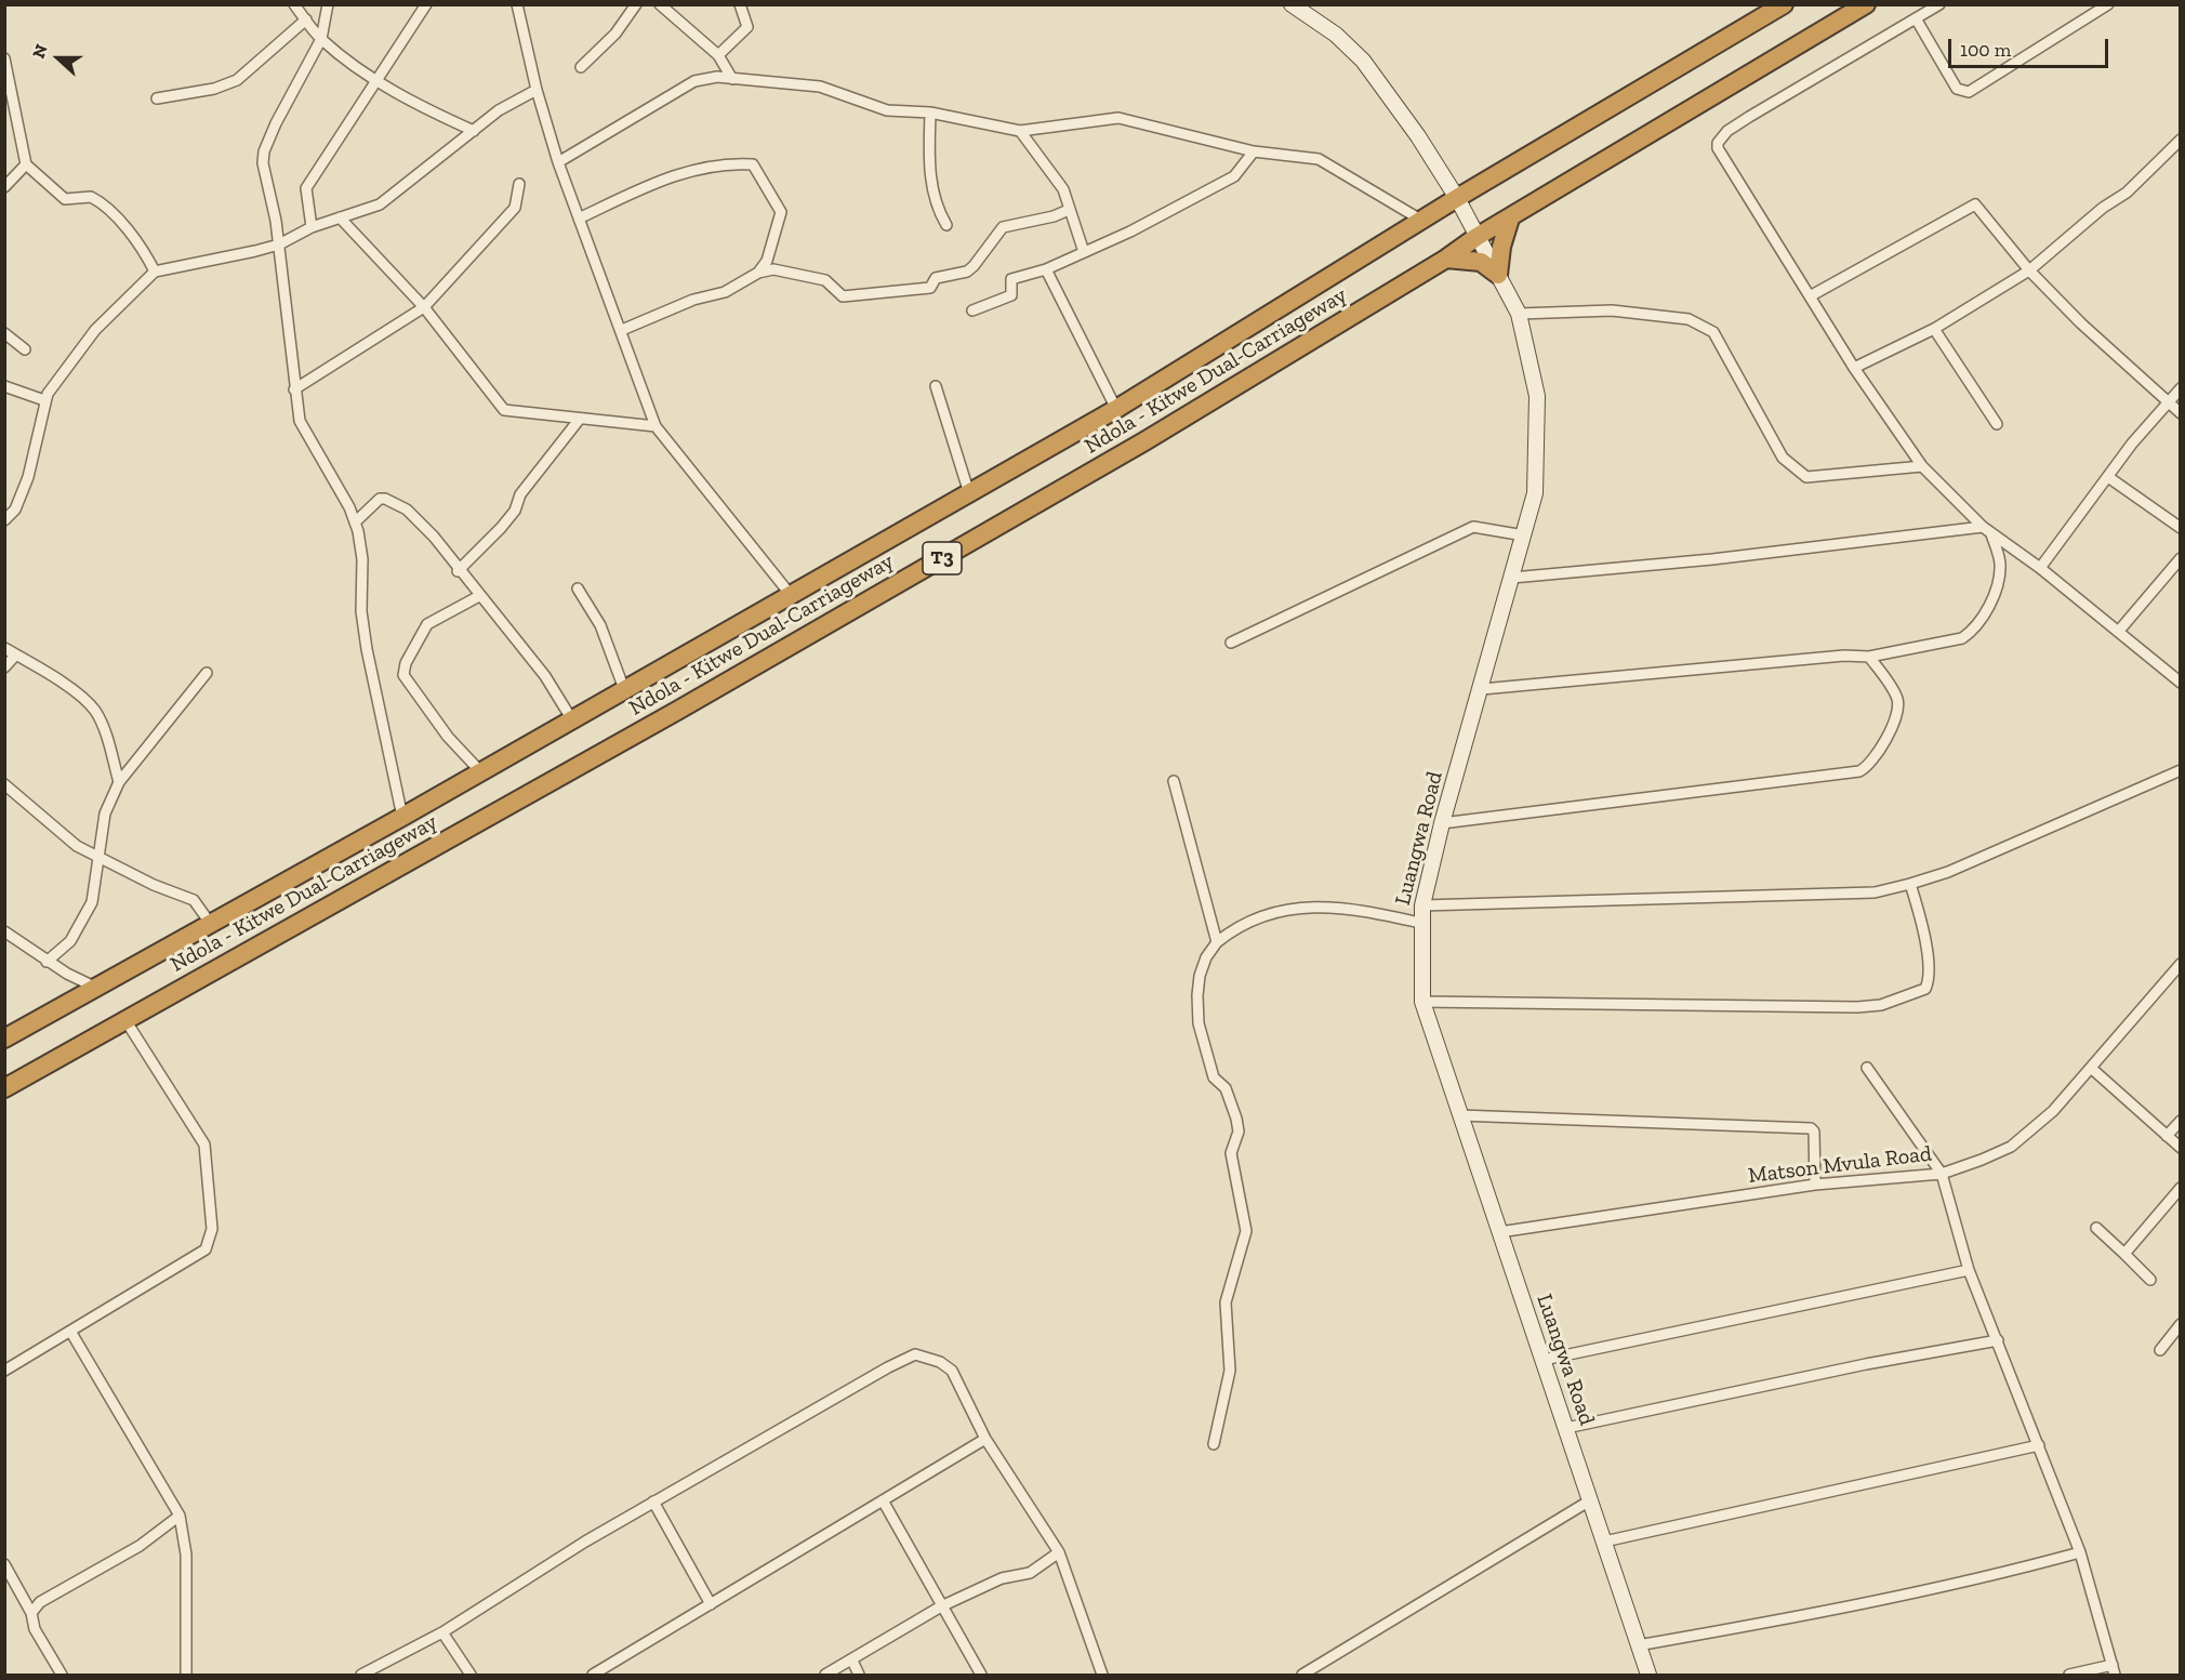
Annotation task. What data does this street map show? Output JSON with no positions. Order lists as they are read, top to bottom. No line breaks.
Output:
{"streets":{"highway":["Ndola - Kitwe Dual-Carriageway","T3"],"street":["Luangwa Road","Matson Mvula Road"]},"crossings":[["Ndola - Kitwe Dual-Carriageway","Luangwa Road"],["Luangwa Road","Matson Mvula Road"]],"scale_bar":"100 m","north":"left"}
